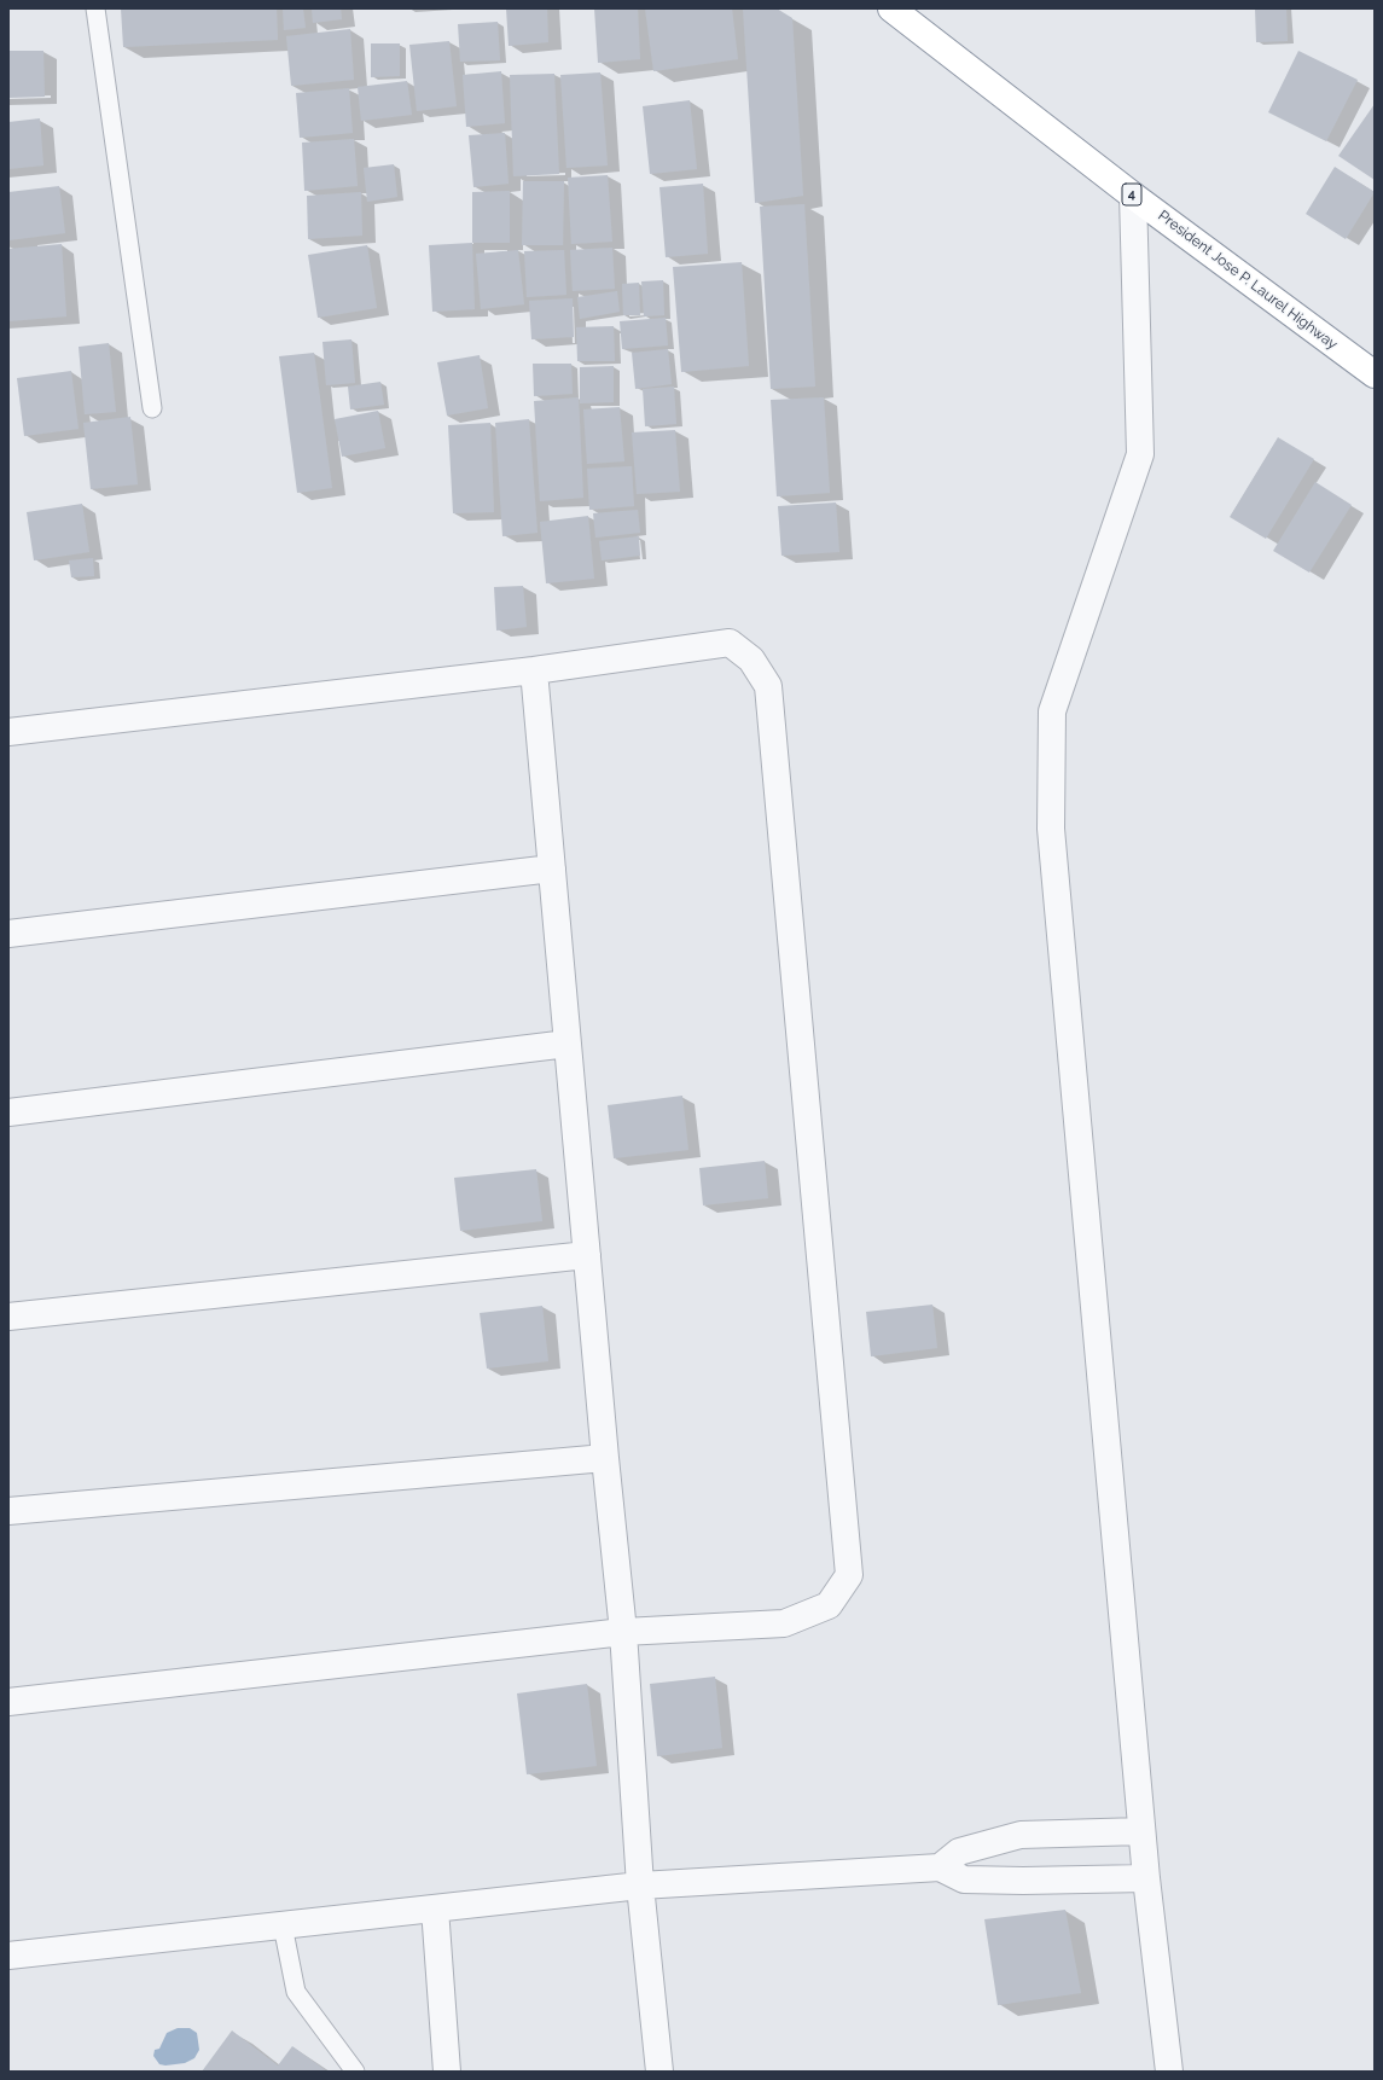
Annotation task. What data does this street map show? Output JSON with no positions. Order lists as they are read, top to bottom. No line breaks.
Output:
{"streets":{"highway":["4","President Jose P. Laurel Highway"]}}
